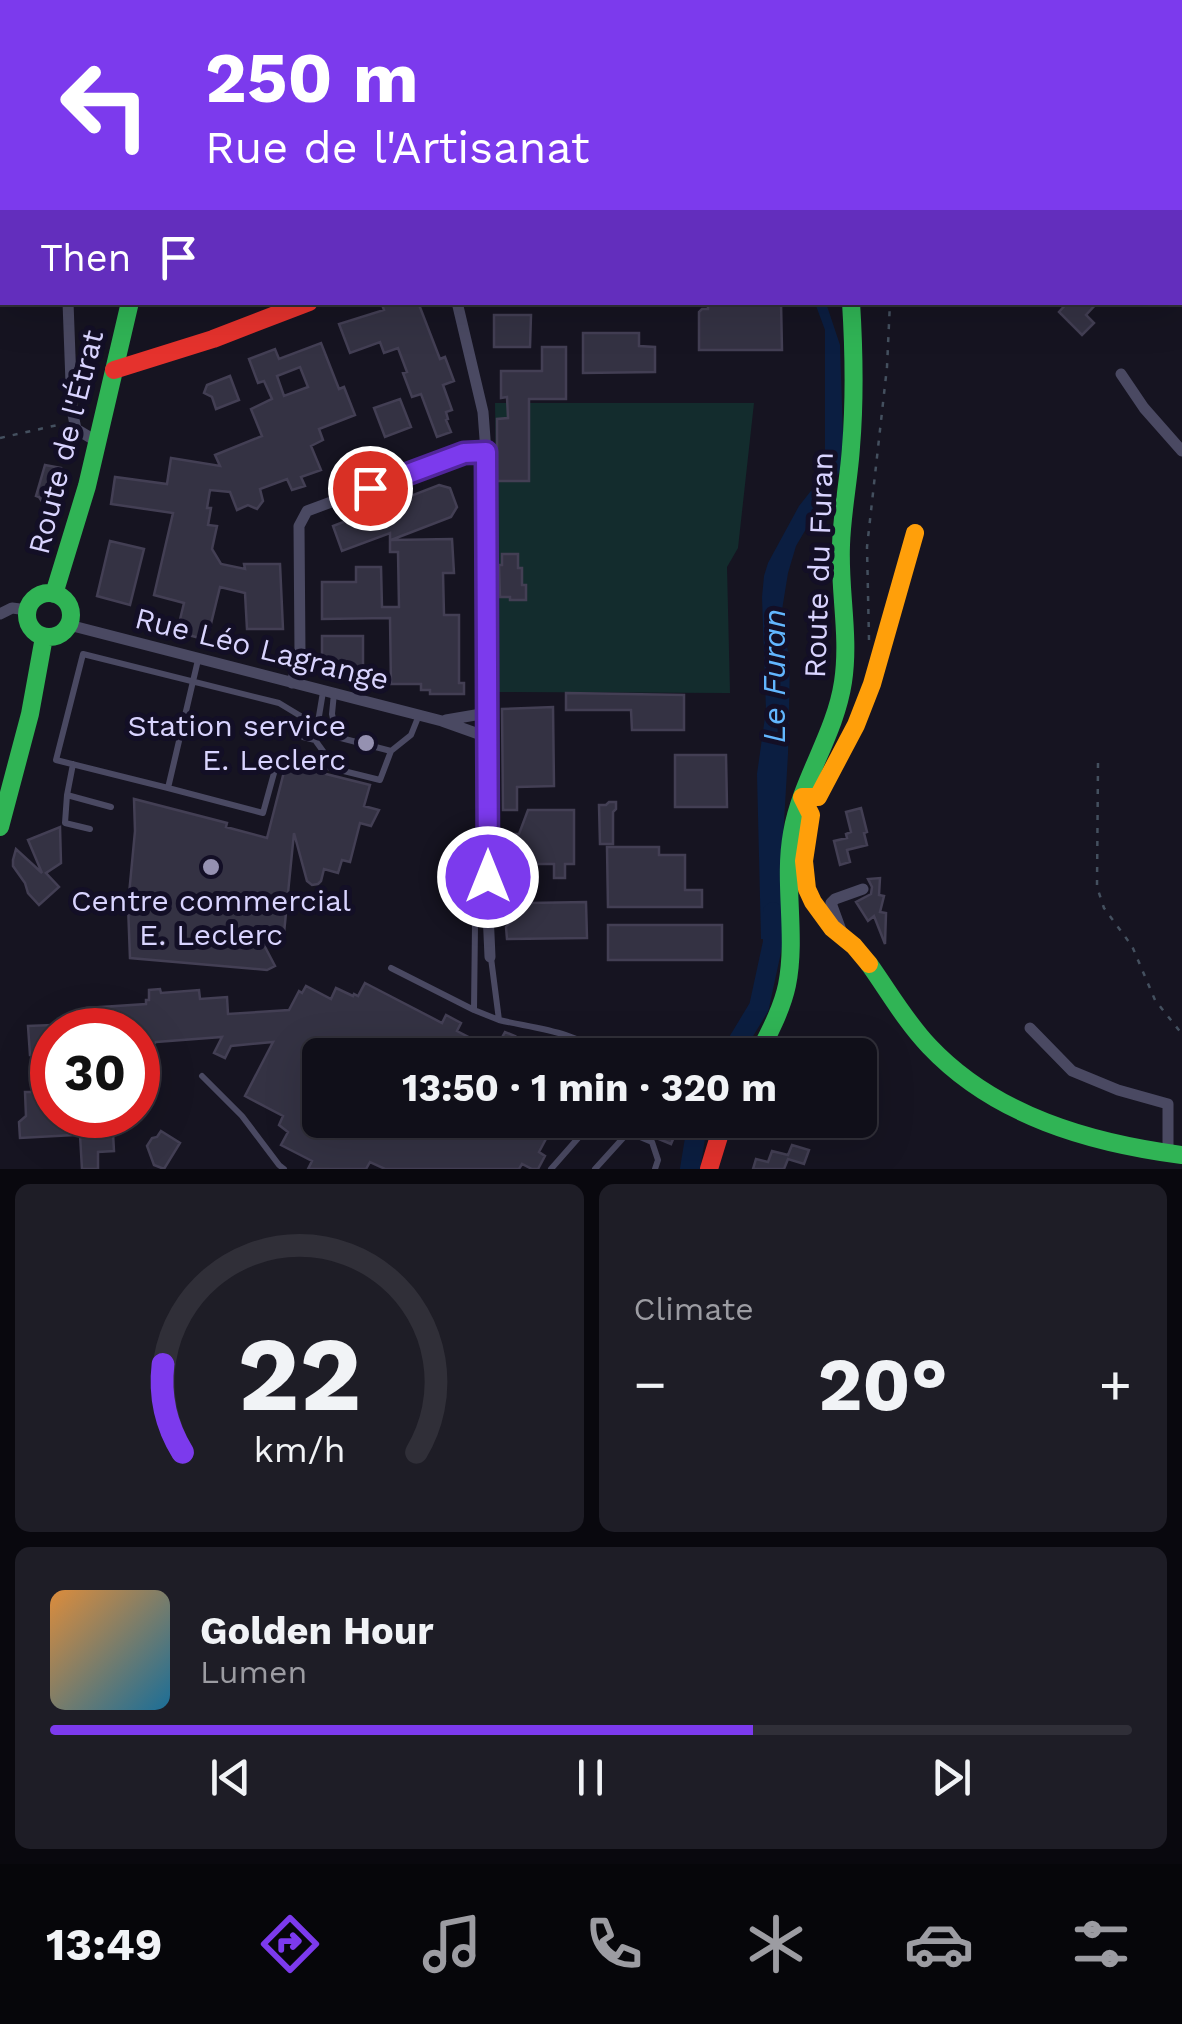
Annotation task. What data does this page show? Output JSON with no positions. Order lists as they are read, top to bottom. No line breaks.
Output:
{"streets":{"main road":["Route de l'Étrat","Route du Furan"],"street":["Rue Léo Lagrange"]},"crossings":[["Route de l'Étrat","Rue Léo Lagrange"]],"water":["Le Furan"],"places":["Station service E. Leclerc","Centre commercial E. Leclerc"],"page":{"turn":["250 m","Rue de l'Artisanat"],"then":"Then","limit":"30","trip":"13:50 · 1 min · 320 m","tile":"Climate","heat":["−","20°","+"],"song":["Golden Hour","Lumen"],"tabs":"13:49","gauge":["22","km/h"]}}
